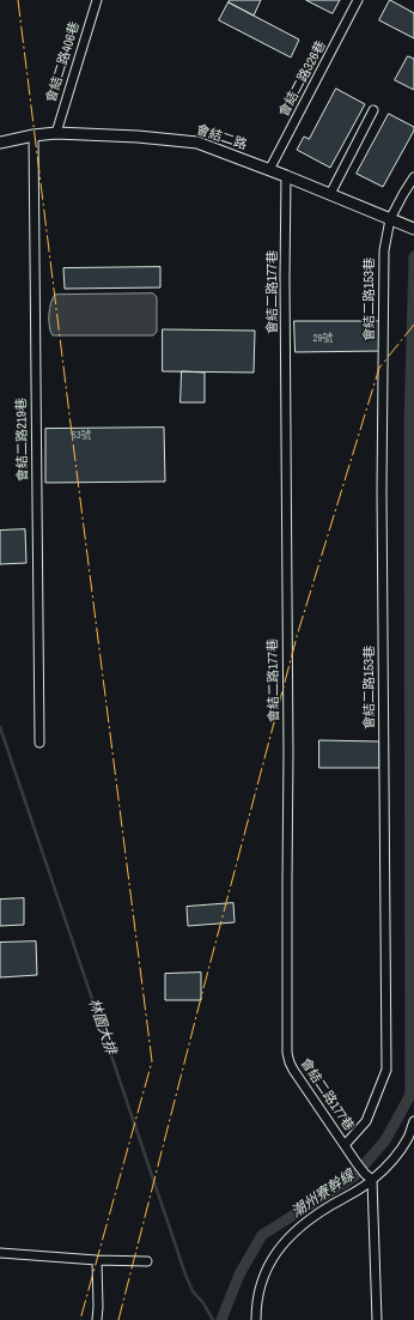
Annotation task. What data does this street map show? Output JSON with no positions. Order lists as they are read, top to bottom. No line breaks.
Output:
{"streets":{"street":["會結二路406巷","會結二路326巷","會結二路","會結二路177巷","會結二路153巷","會結二路219巷"]},"crossings":[["會結二路406巷","會結二路"],["會結二路326巷","會結二路"],["會結二路","會結二路177巷"],["會結二路","會結二路153巷"],["會結二路","會結二路219巷"],["會結二路177巷","會結二路153巷"]],"water":["林園大排","潮州寮幹線"],"house_numbers":["29號","63號"]}
